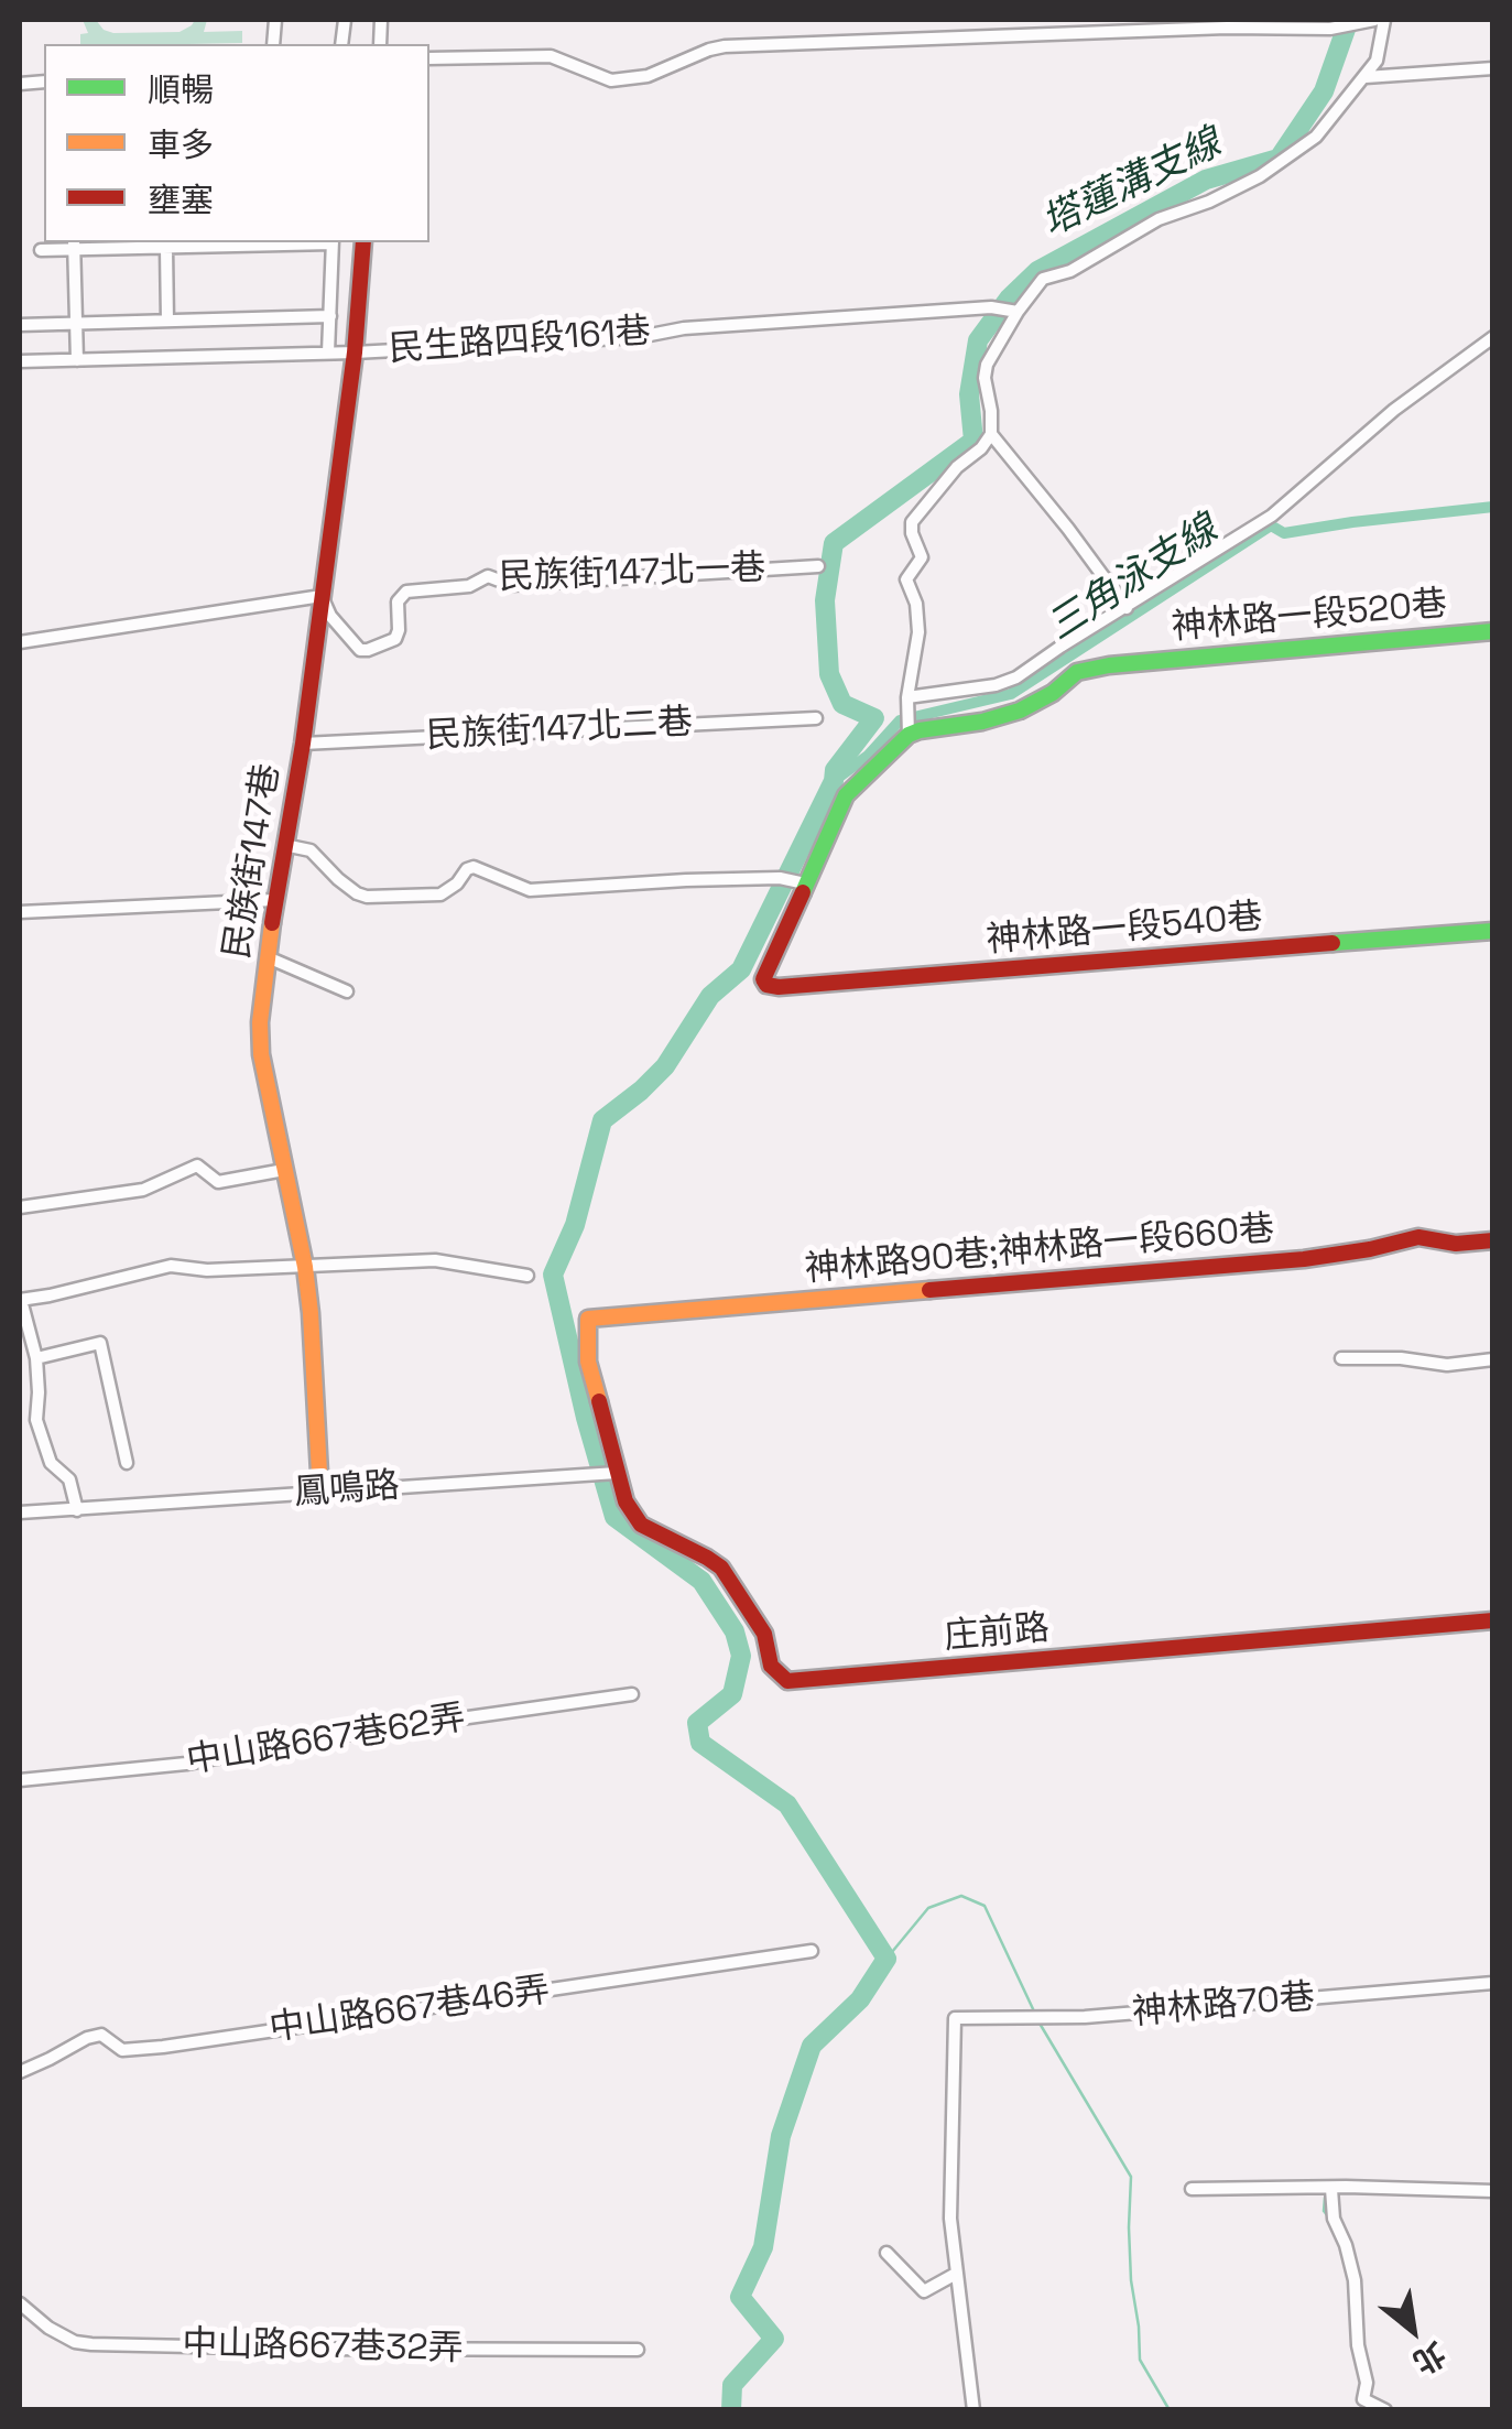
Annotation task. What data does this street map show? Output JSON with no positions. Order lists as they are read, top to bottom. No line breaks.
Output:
{"streets":{"street":["民生路四段161巷","民族街147北一巷","神林路一段520巷","民族街147北二巷","民族街147巷","神林路一段540巷","神林路90巷;神林路一段660巷","鳳鳴路","庄前路","中山路667巷62弄","神林路70巷","中山路667巷46弄","中山路667巷32弄"]},"crossings":[["民生路四段161巷","民族街147巷"],["民族街147北一巷","民族街147巷"],["民族街147北二巷","民族街147巷"],["民族街147巷","鳳鳴路"],["神林路90巷;神林路一段660巷","鳳鳴路"],["神林路90巷;神林路一段660巷","庄前路"],["鳳鳴路","庄前路"]],"water":["塔蓮溝支線","三角泳支線"],"legend":["順暢","車多","壅塞"],"north":"bottom right"}
